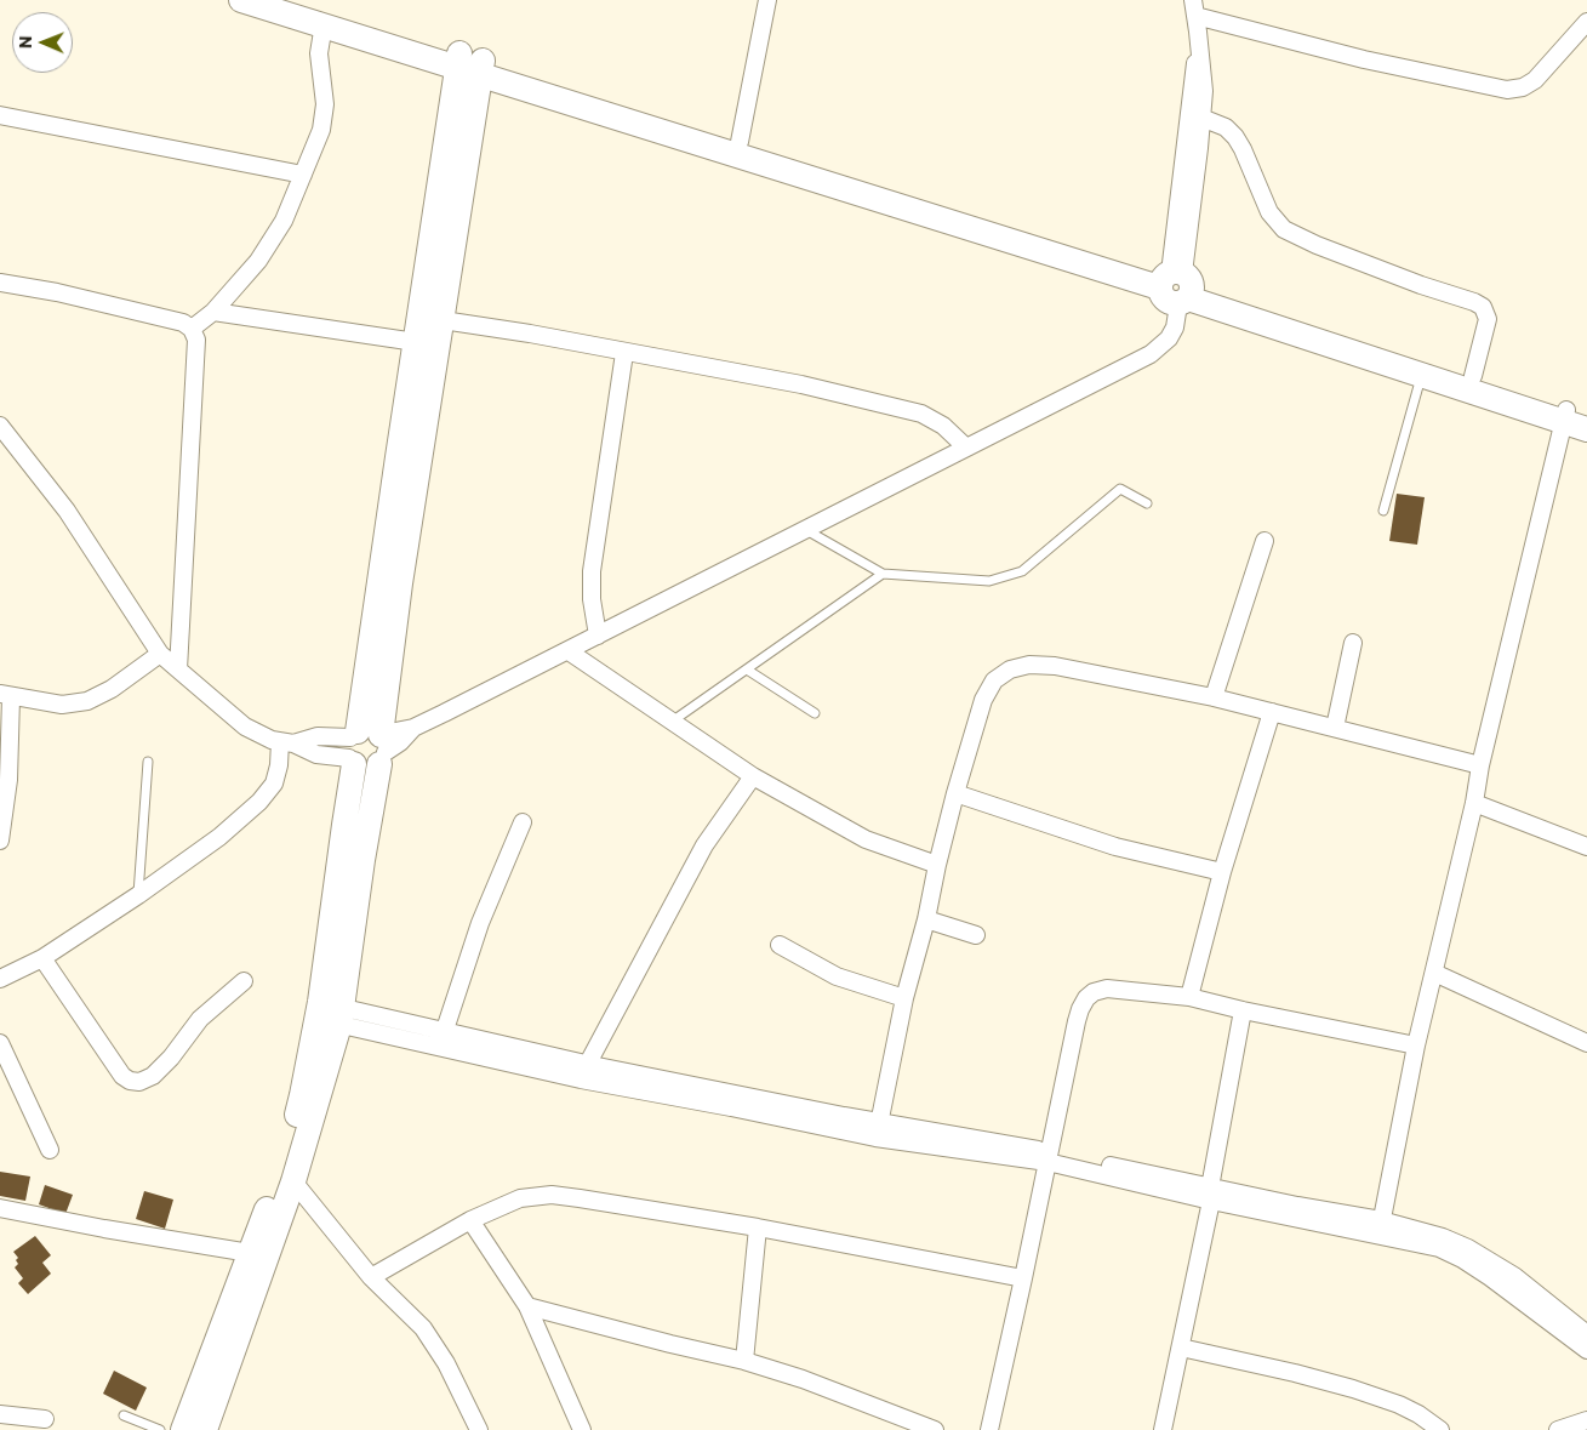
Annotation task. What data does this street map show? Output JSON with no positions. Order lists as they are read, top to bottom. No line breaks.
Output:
{"north":"left"}
